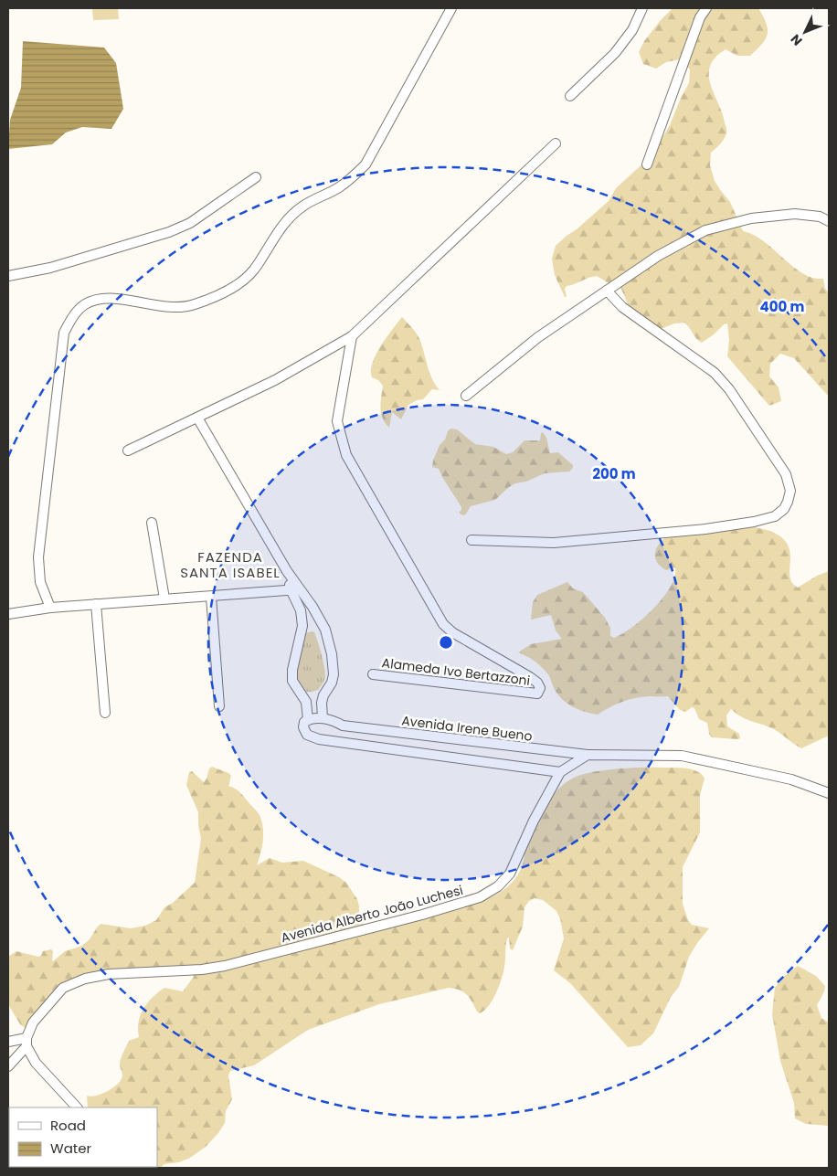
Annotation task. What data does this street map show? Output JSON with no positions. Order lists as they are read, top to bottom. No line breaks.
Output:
{"streets":{"street":["Alameda Ivo Bertazzoni","Avenida Irene Bueno","Avenida Alberto João Luchesi"]},"crossings":[["Avenida Irene Bueno","Avenida Alberto João Luchesi"]],"districts":["FAZENDA SANTA ISABEL"],"legend":["Road","Water"],"north":"bottom left","rings":["400 m","200 m"]}
